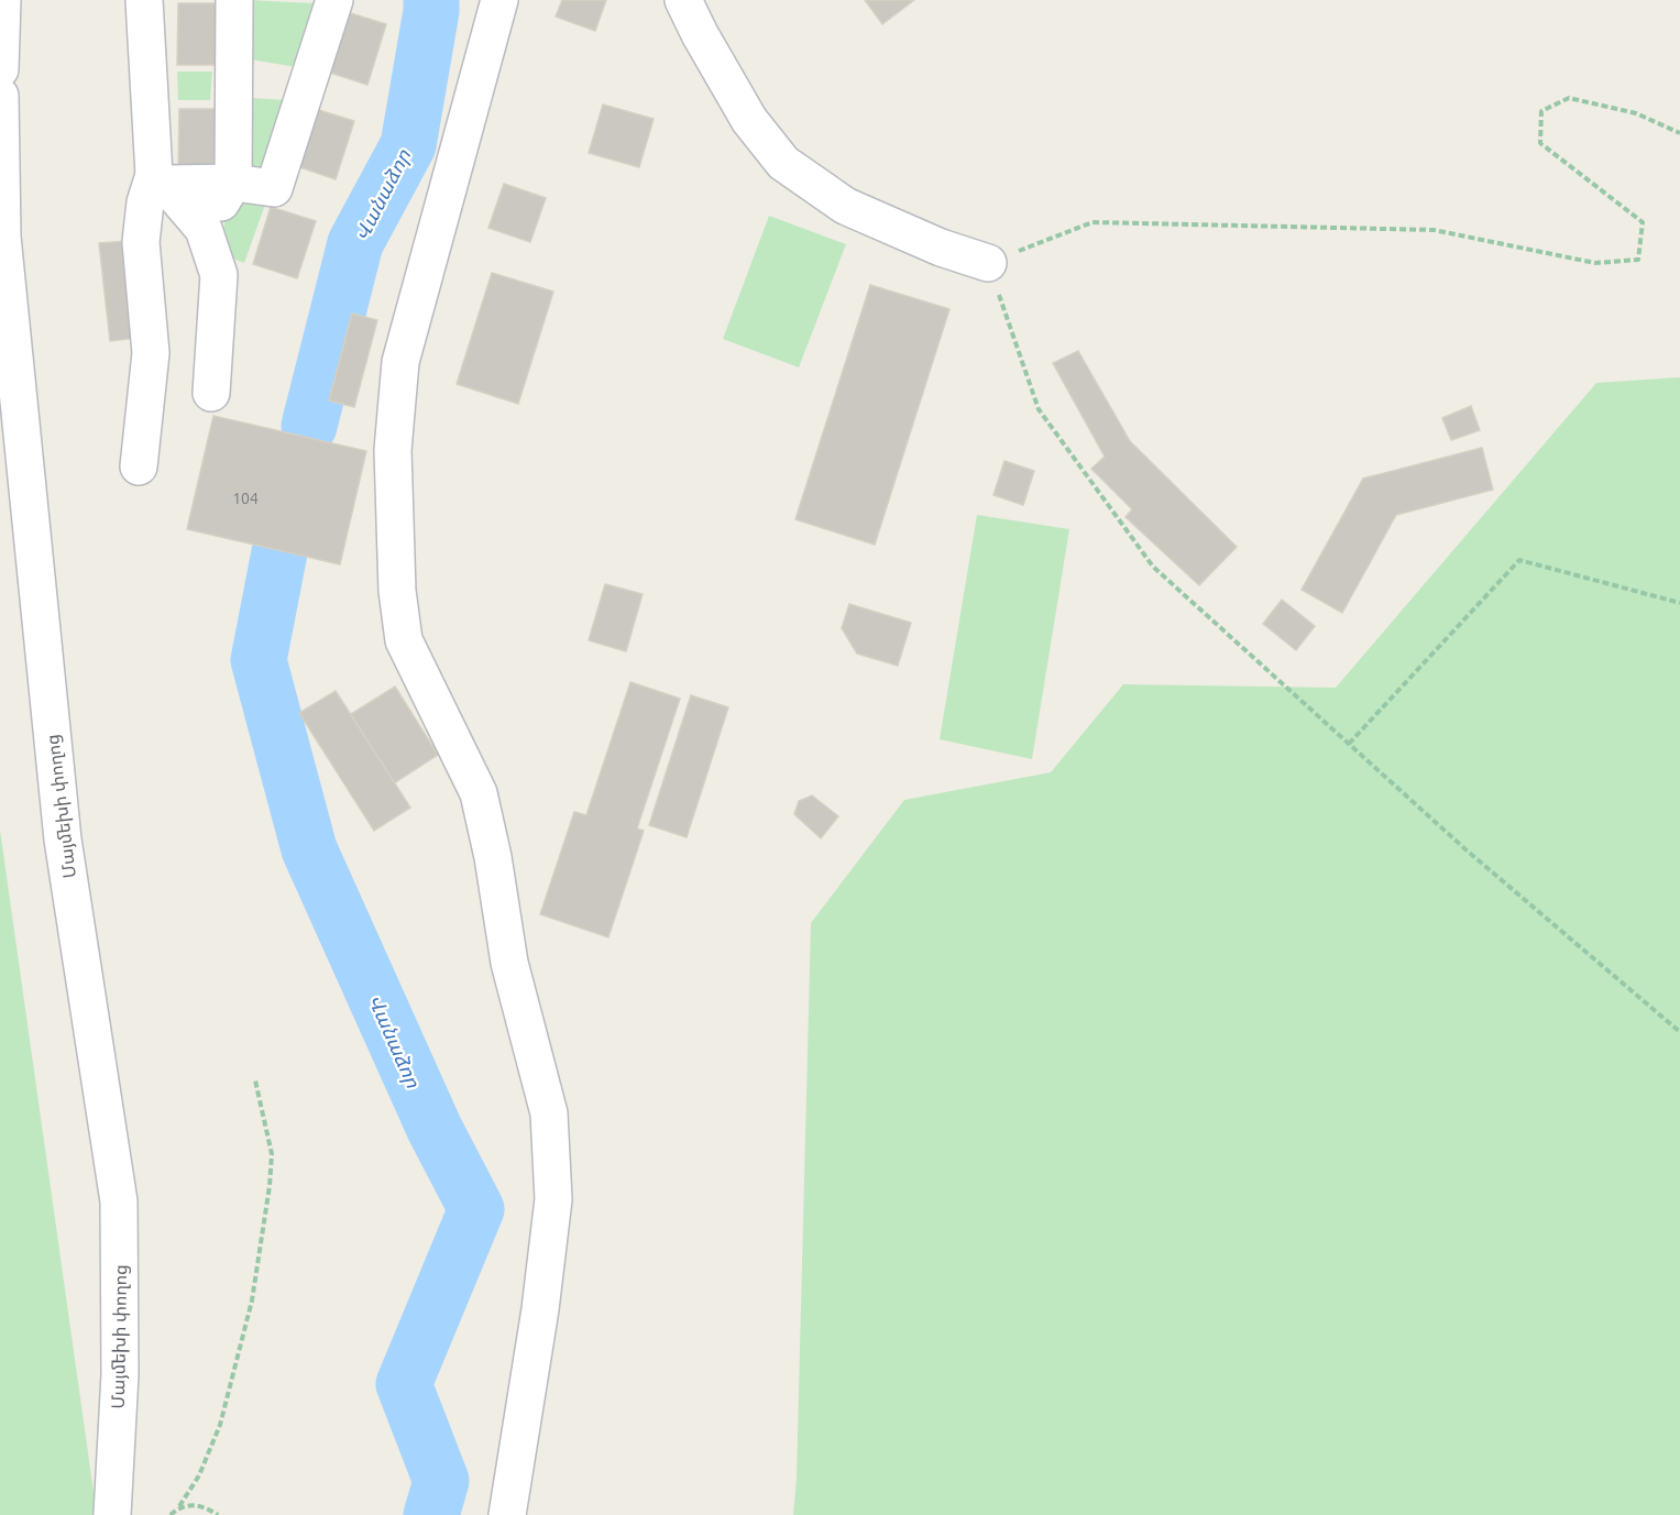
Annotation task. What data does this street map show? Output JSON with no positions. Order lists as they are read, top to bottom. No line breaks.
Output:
{"streets":{"street":["Մայմեխի փողոց"]},"water":["Վանաձոր"],"house_numbers":["104"]}
